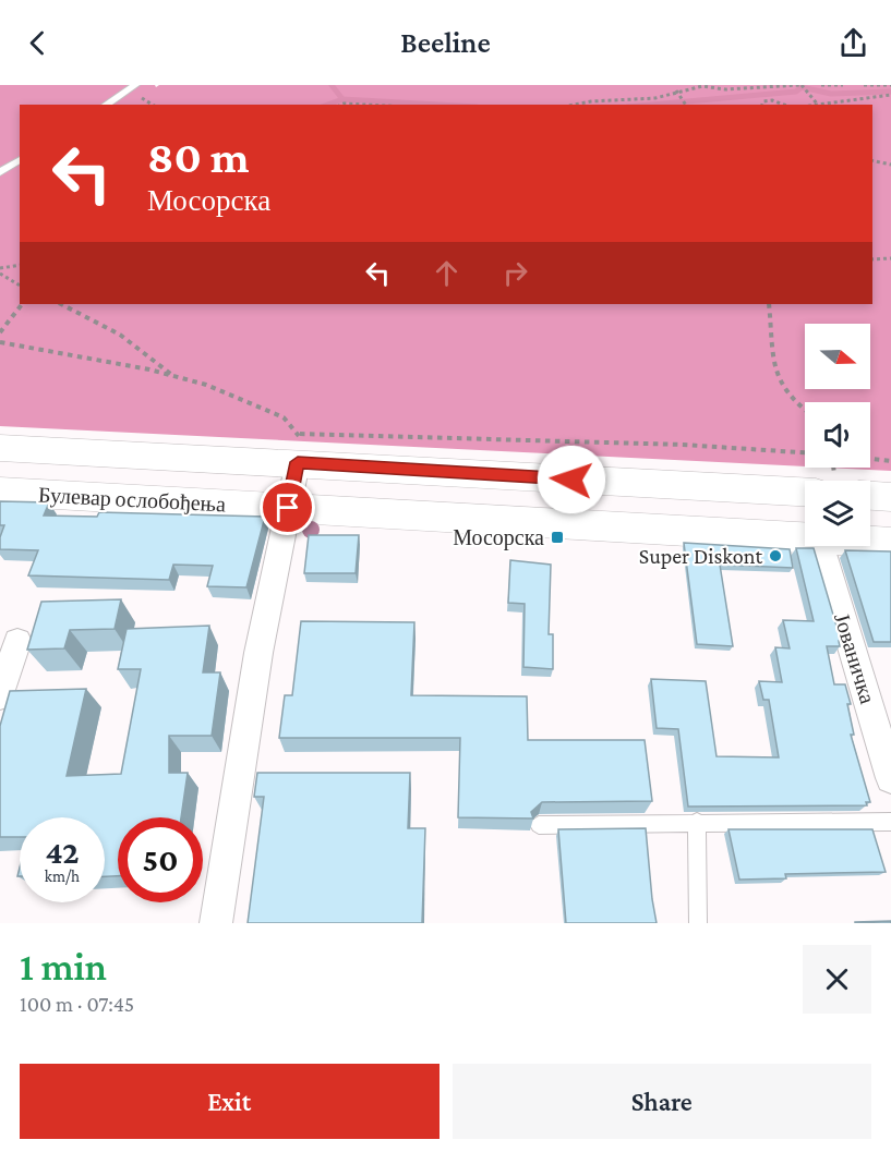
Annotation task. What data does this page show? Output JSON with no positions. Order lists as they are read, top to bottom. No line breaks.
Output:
{"streets":{"main road":["Булевар ослобођења"],"street":["Јованичка"]},"places":{"transit":["Мосорска"],"other":["Super Diskont"]},"north":"right","page":{"header":"Beeline","turn":["80 m","Мосорска"],"speed":"42 km/h","limit":"50","heading":["1 min","100 m · 07:45"],"buttons":["Exit","Share"]}}
